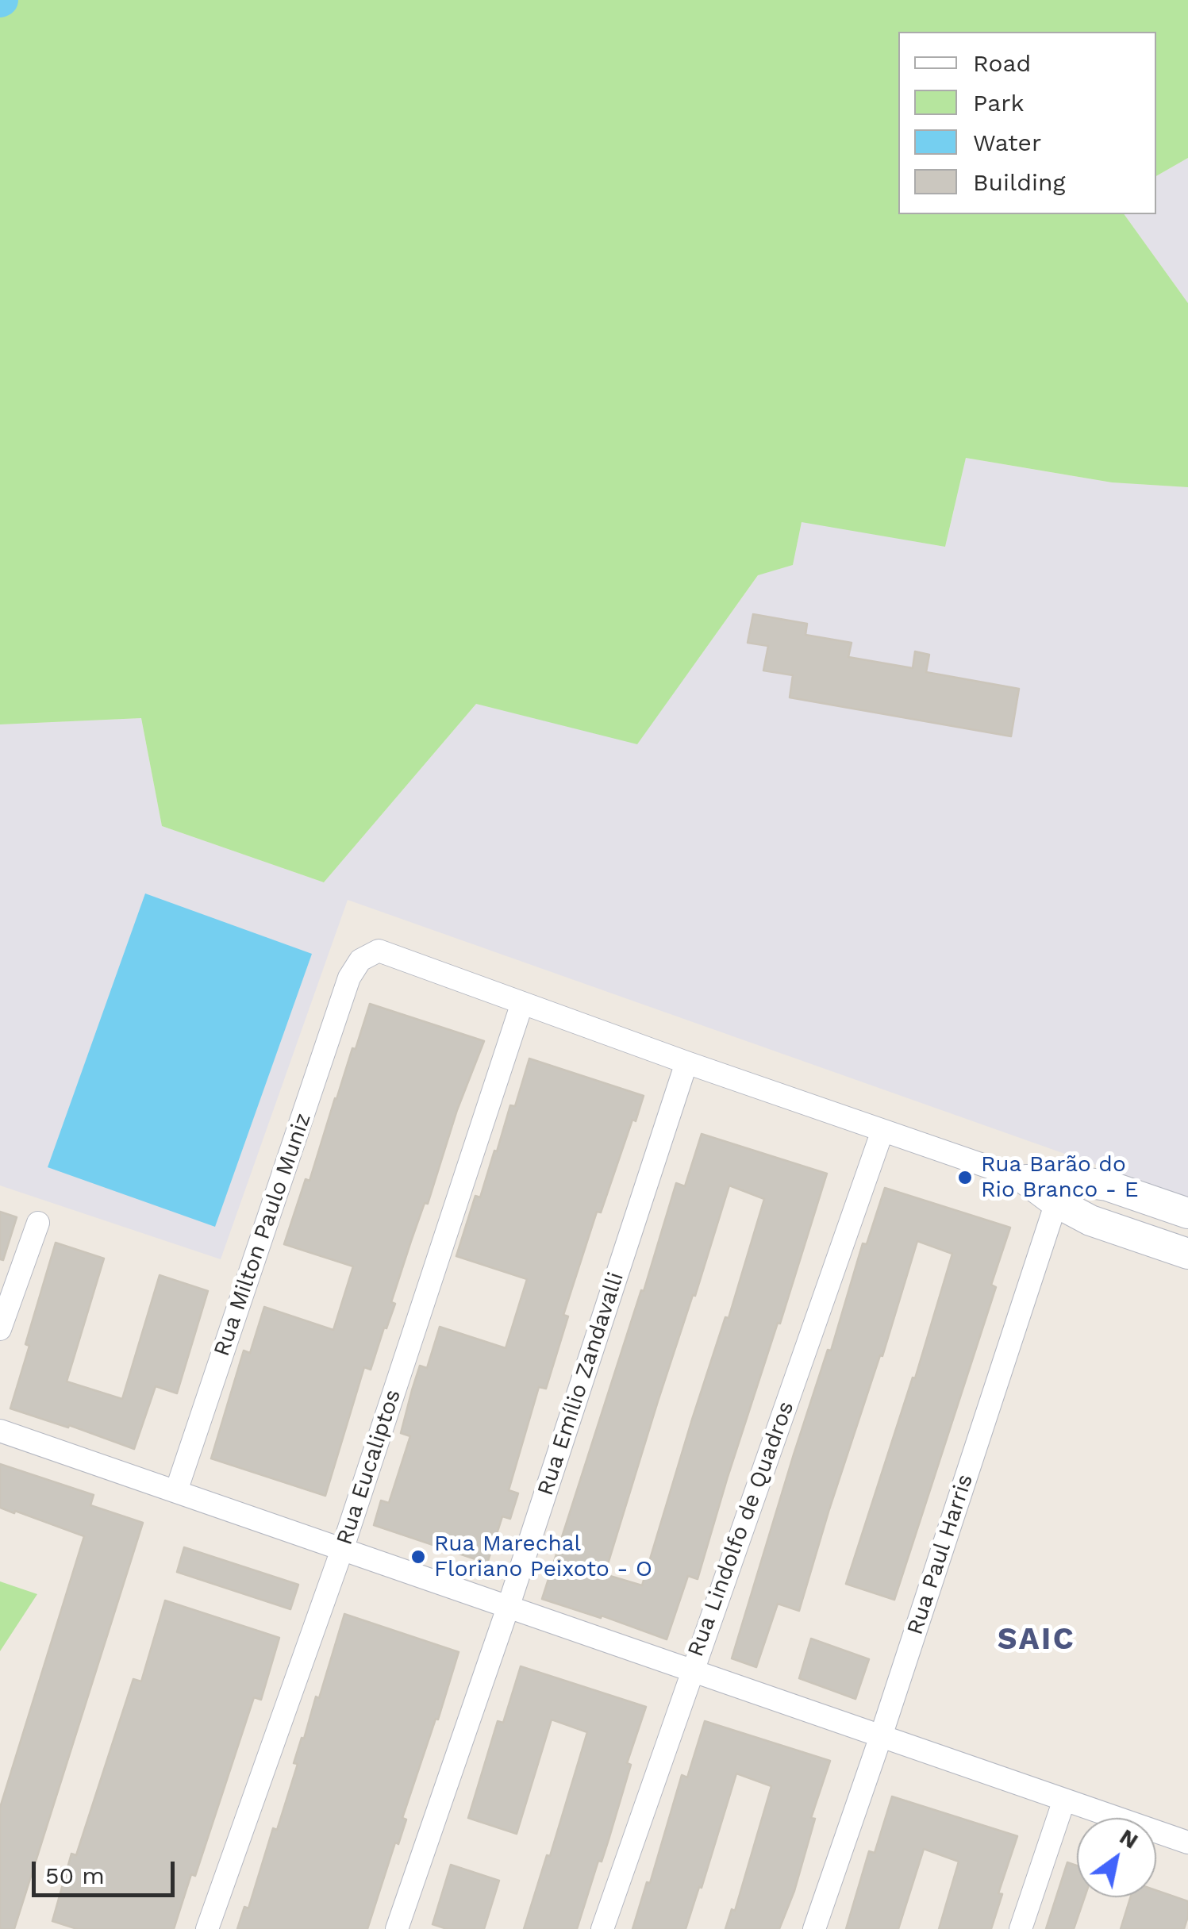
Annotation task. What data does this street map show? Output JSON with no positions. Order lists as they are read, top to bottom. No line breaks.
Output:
{"streets":{"street":["Rua Milton Paulo Muniz","Rua Emílio Zandavalli","Rua Eucaliptos","Rua Lindolfo de Quadros","Rua Paul Harris"]},"crossings":[["Rua Milton Paulo Muniz","Rua Eucaliptos"]],"districts":["SAIC"],"places":["Rua Barão do Rio Branco - E","Rua Marechal Floriano Peixoto - O"],"legend":["Road","Park","Water","Building"],"scale_bar":"50 m","north":"top right"}
